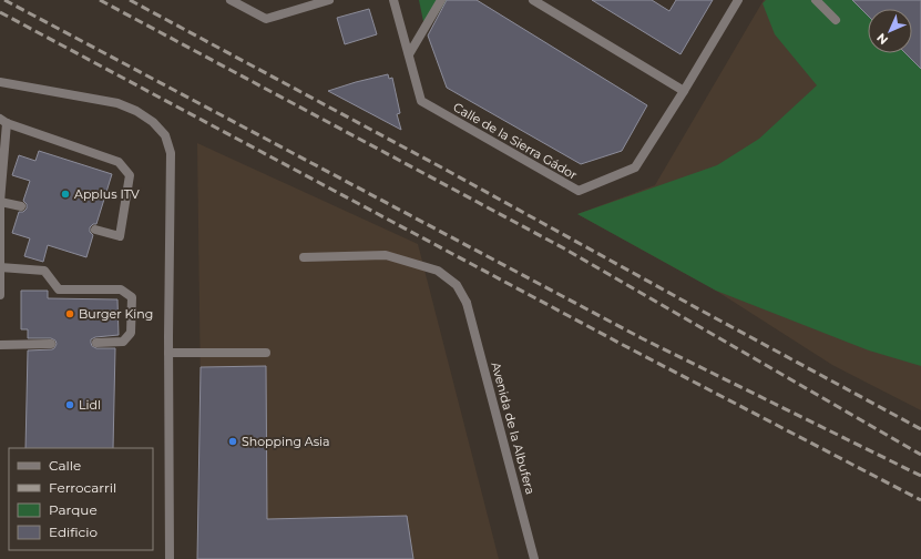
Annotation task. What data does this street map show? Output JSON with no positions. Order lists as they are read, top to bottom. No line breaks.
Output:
{"streets":{"street":["Calle de la Sierra Gádor","Avenida de la Albufera"]},"places":["Applus ITV","Burger King","Lidl","Shopping Asia"],"legend":["Calle","Ferrocarril","Parque","Edificio"],"north":"bottom left"}
